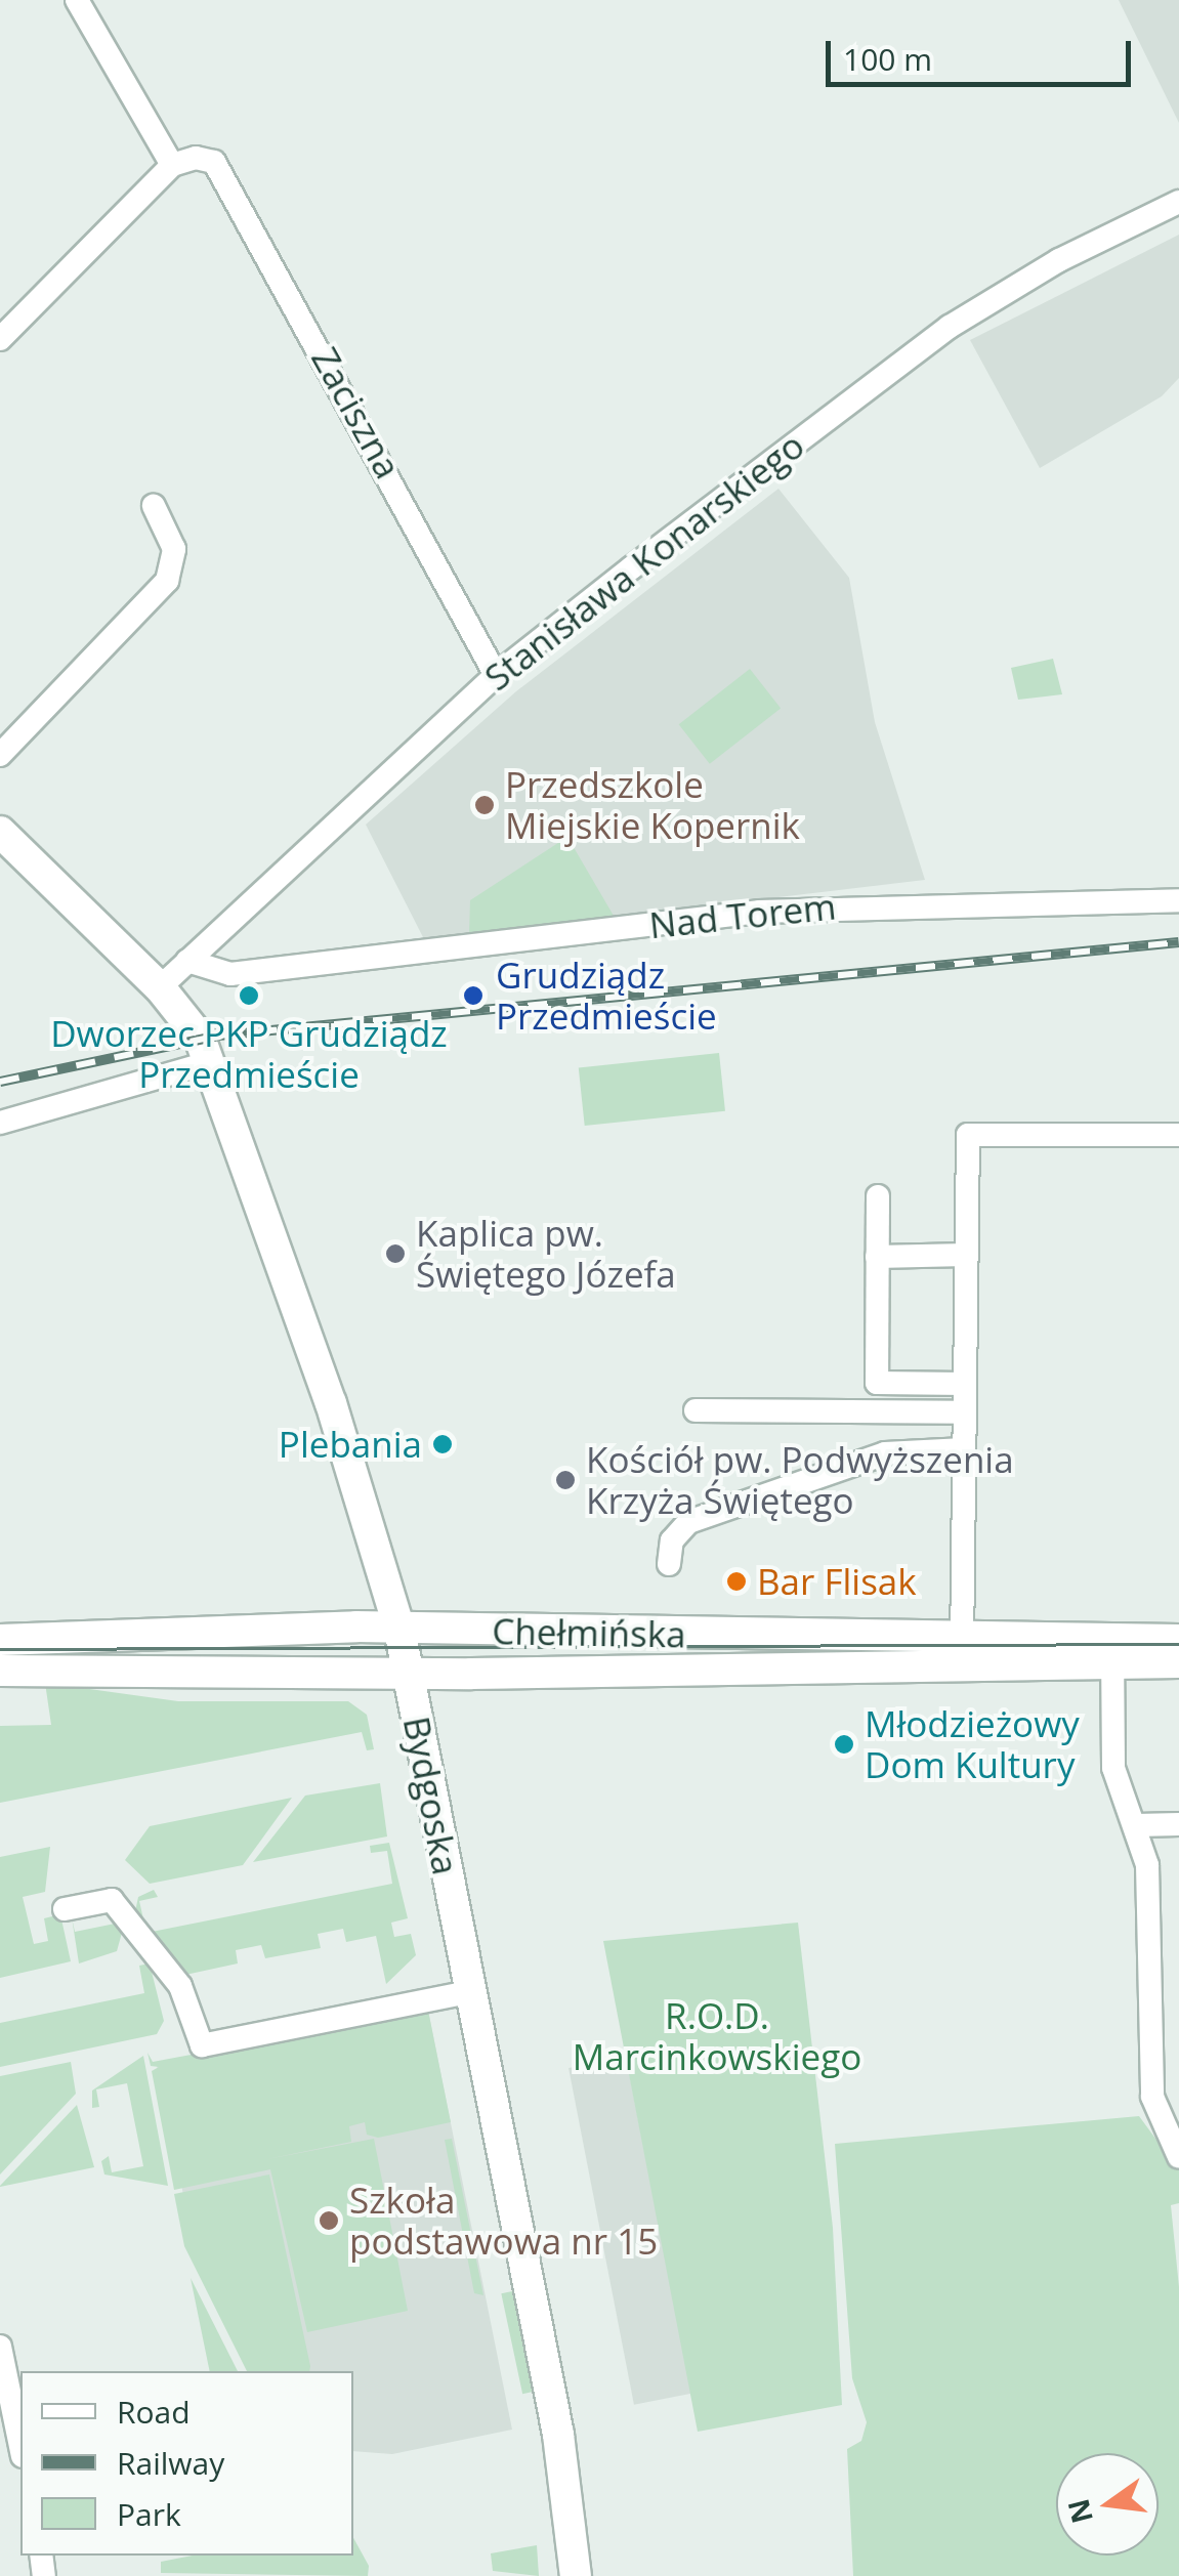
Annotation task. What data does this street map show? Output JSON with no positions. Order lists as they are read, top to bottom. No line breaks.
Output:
{"streets":{"main road":["Chełmińska","Bydgoska"],"street":["Zaciszna","Stanisława Konarskiego","Nad Torem"]},"crossings":[["Zaciszna","Stanisława Konarskiego"],["Stanisława Konarskiego","Nad Torem"],["Stanisława Konarskiego","Bydgoska"],["Chełmińska","Bydgoska"]],"parks":["R.O.D. Marcinkowskiego"],"places":["Przedszkole Miejskie Kopernik","Dworzec PKP Grudziądz Przedmieście","Grudziądz Przedmieście","Kaplica pw. Świętego Józefa","Plebania","Kościół pw. Podwyższenia Krzyża Świętego","Bar Flisak","Młodzieżowy Dom Kultury","Szkoła podstawowa nr 15"],"legend":["Road","Railway","Park"],"scale_bar":"100 m","north":"left"}
